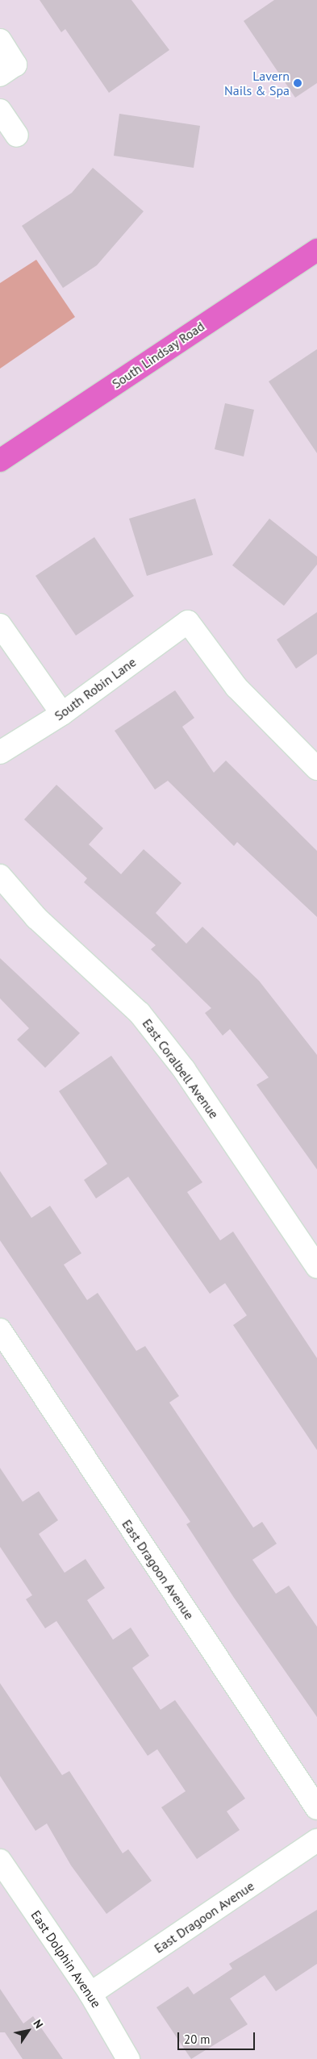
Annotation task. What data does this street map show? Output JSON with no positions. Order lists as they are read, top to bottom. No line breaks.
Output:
{"streets":{"main road":["South Lindsay Road"],"street":["South Robin Lane","East Coralbell Avenue","East Dragoon Avenue","East Dolphin Avenue"]},"crossings":[["East Dragoon Avenue","East Dolphin Avenue"]],"places":["Lavern Nails & Spa"],"scale_bar":"20 m","north":"top right"}
